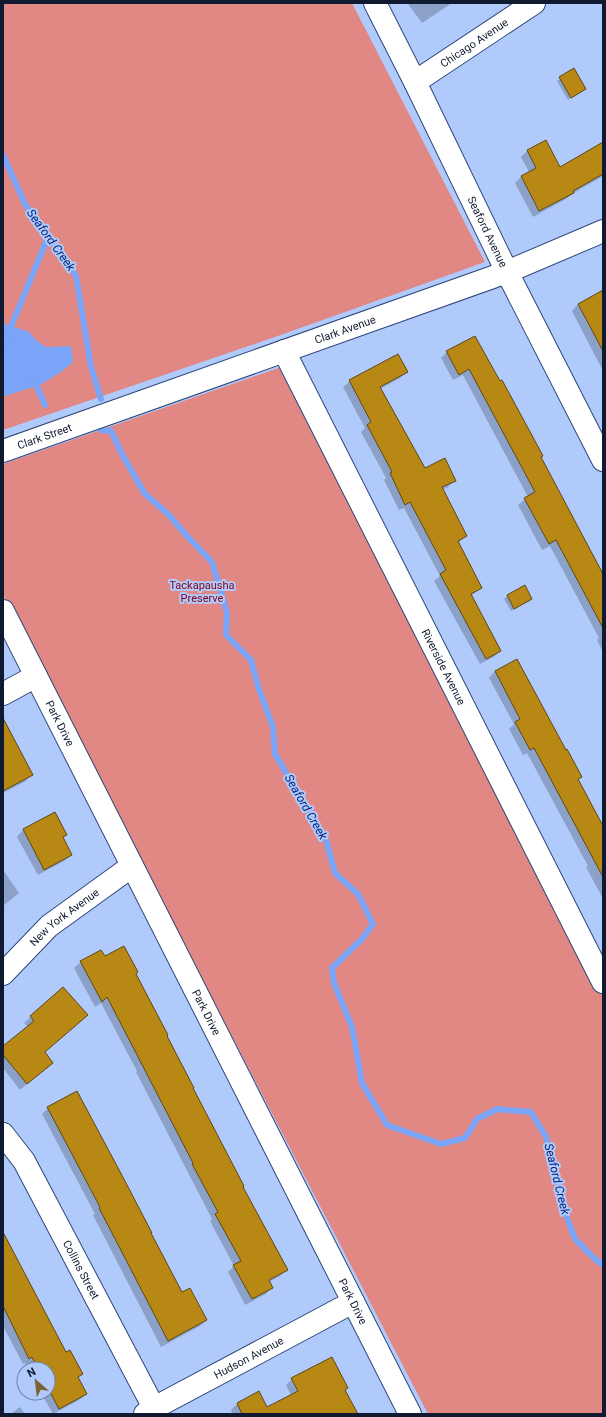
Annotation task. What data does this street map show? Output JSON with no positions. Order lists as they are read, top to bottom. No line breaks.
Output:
{"streets":{"street":["Chicago Avenue","Seaford Avenue","Clark Avenue","Clark Street","Riverside Avenue","Park Drive","New York Avenue","Collins Street","Hudson Avenue"]},"crossings":[["Chicago Avenue","Seaford Avenue"],["Seaford Avenue","Clark Avenue"],["Clark Avenue","Clark Street"],["Clark Avenue","Riverside Avenue"],["Park Drive","New York Avenue"],["Park Drive","Hudson Avenue"],["Collins Street","Hudson Avenue"]],"water":["Seaford Creek"],"parks":["Tackapausha Preserve"],"north":"top left"}
